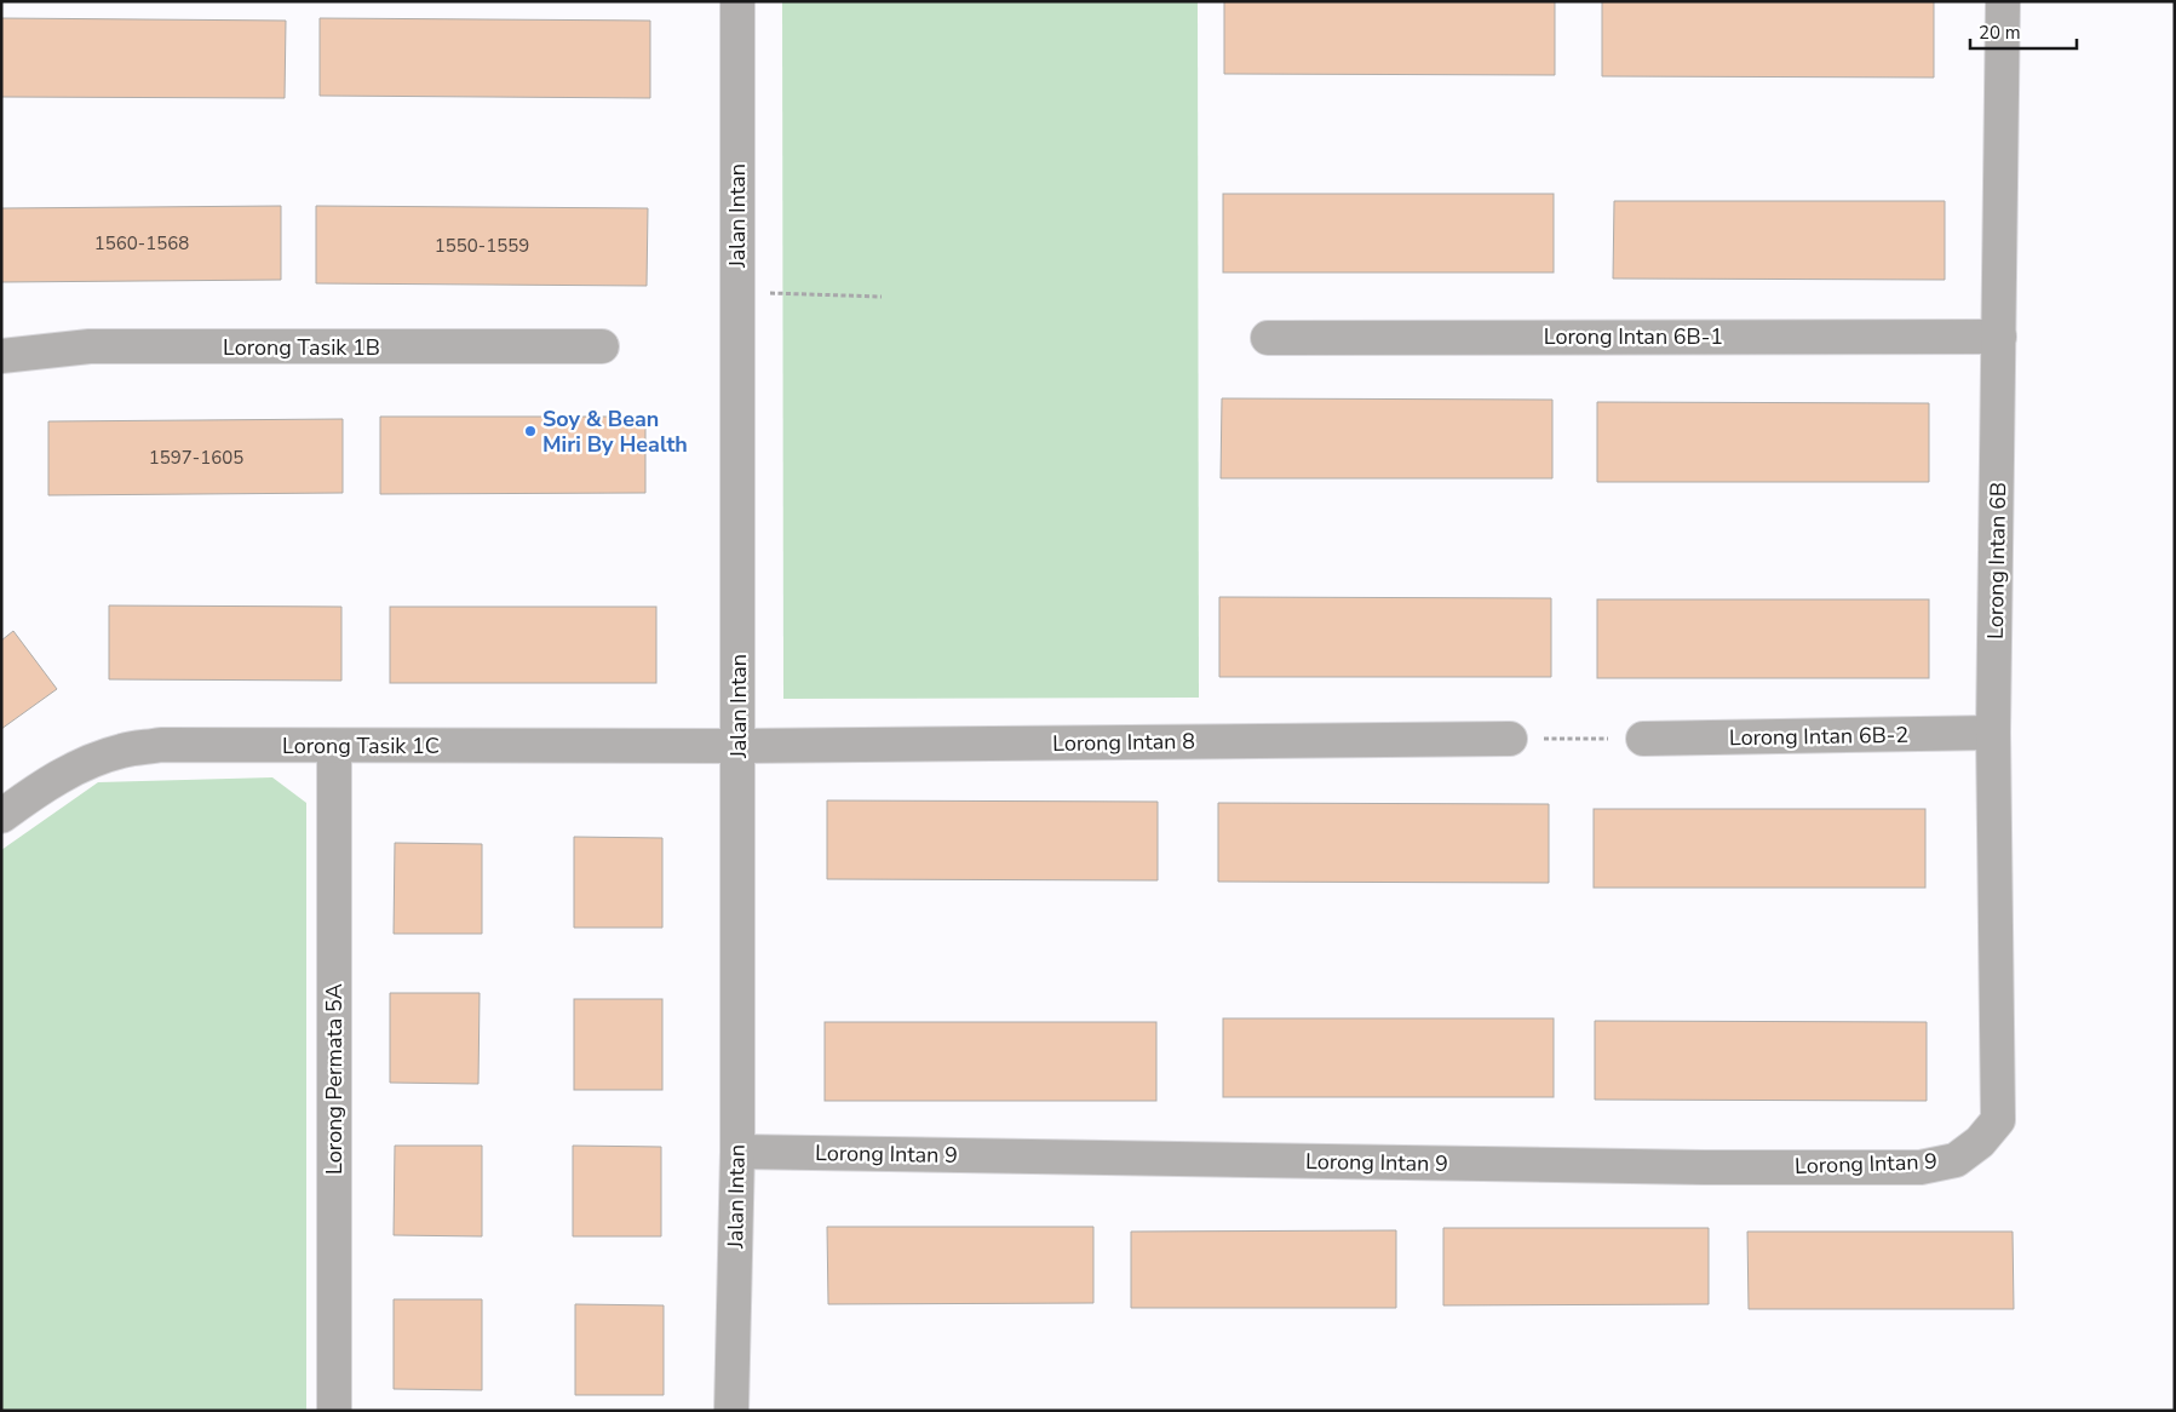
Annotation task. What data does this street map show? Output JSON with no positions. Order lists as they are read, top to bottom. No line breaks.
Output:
{"streets":{"street":["Jalan Intan","Lorong Intan 6B-1","Lorong Tasik 1B","Lorong Intan 6B","Lorong Intan 6B-2","Lorong Intan 8","Lorong Tasik 1C","Lorong Permata 5A","Lorong Intan 9"]},"crossings":[["Jalan Intan","Lorong Intan 8"],["Jalan Intan","Lorong Tasik 1C"],["Jalan Intan","Lorong Intan 9"],["Lorong Intan 6B-1","Lorong Intan 6B"],["Lorong Intan 6B","Lorong Intan 6B-2"],["Lorong Intan 6B","Lorong Intan 9"],["Lorong Intan 8","Lorong Tasik 1C"],["Lorong Tasik 1C","Lorong Permata 5A"]],"places":["Soy & Bean Miri By Health"],"house_numbers":["1560-1568","1550-1559","1597-1605"],"scale_bar":"20 m"}
